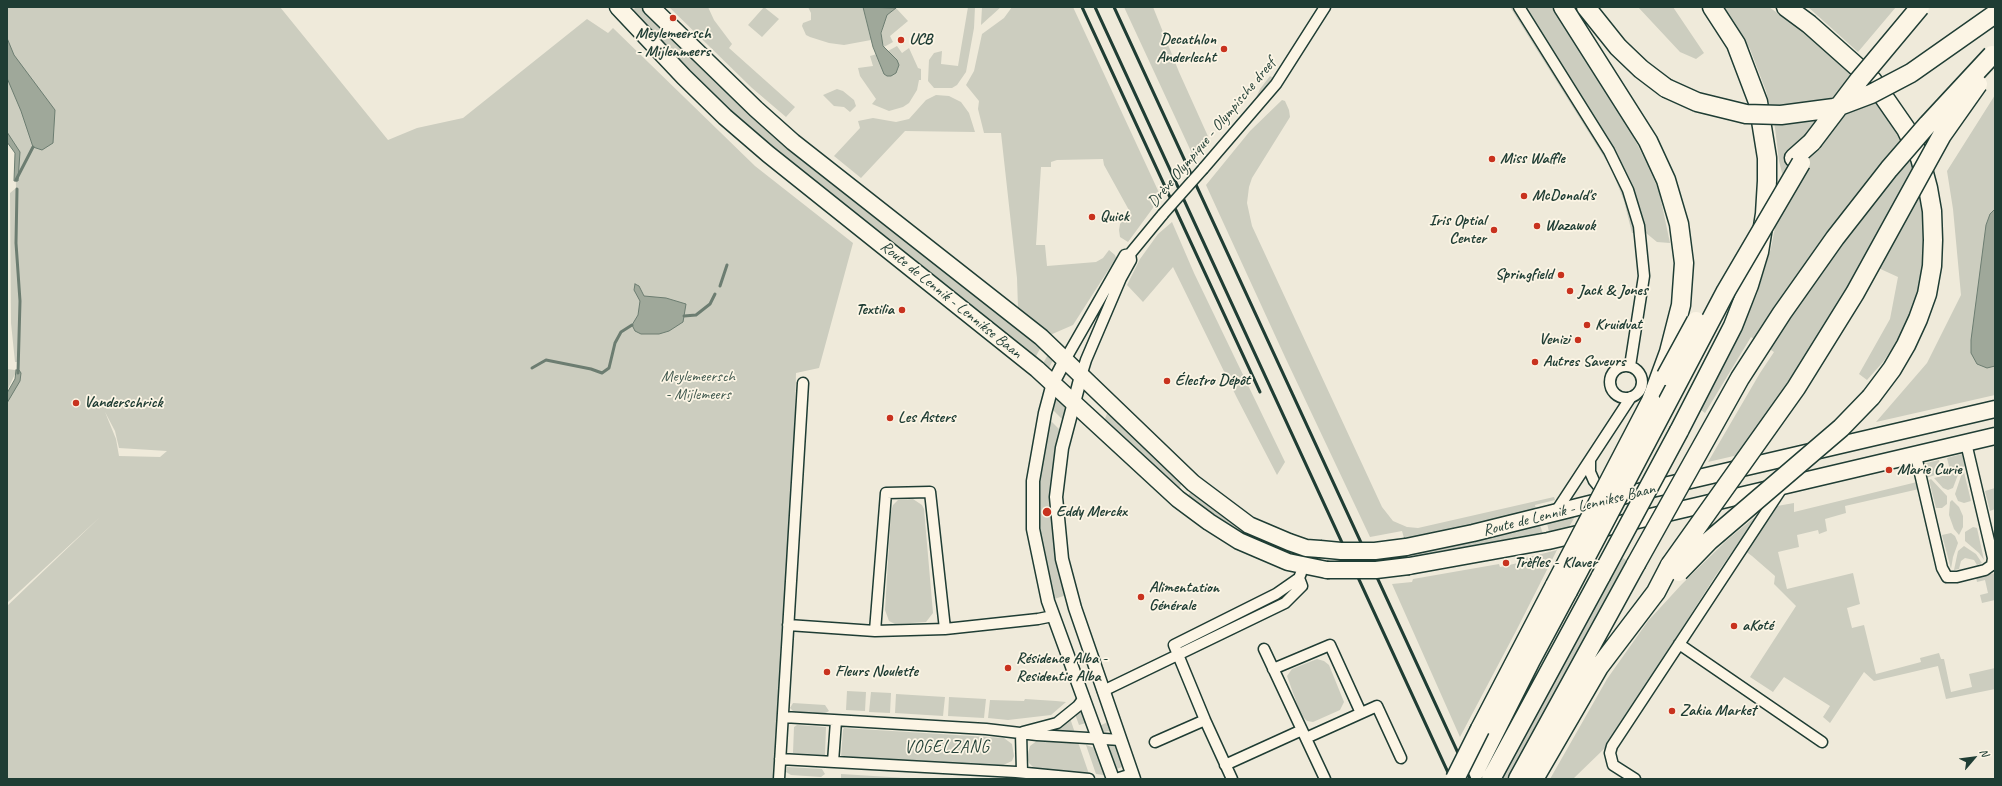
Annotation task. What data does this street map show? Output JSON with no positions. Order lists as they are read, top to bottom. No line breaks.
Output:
{"streets":{"main road":["Route de Lennik - Lennikse Baan"],"street":["Drève Olympique - Olympische dreef"]},"crossings":[["Drève Olympique - Olympische dreef","Route de Lennik - Lennikse Baan"]],"districts":["VOGELZANG"],"parks":["Meylemeersch - Mijlemeers"],"places":["Meylemeersch - Mijlenmeers","UCB","Decathlon Anderlecht","Miss Waffle","McDonald's","Quick","Wazawok","Iris Optial Center","Springfield","Jack & Jones","Textilia","Kruidvat","Venizi","Autres Saveurs","Électro Dépôt","Vanderschrick","Les Asters","Marie Curie","Eddy Merckx","Trèfles - Klaver","Alimentation Générale","aKoté","Résidence Alba - Residentie Alba","Fleurs Noulette","Zakia Market"],"north":"top right"}
